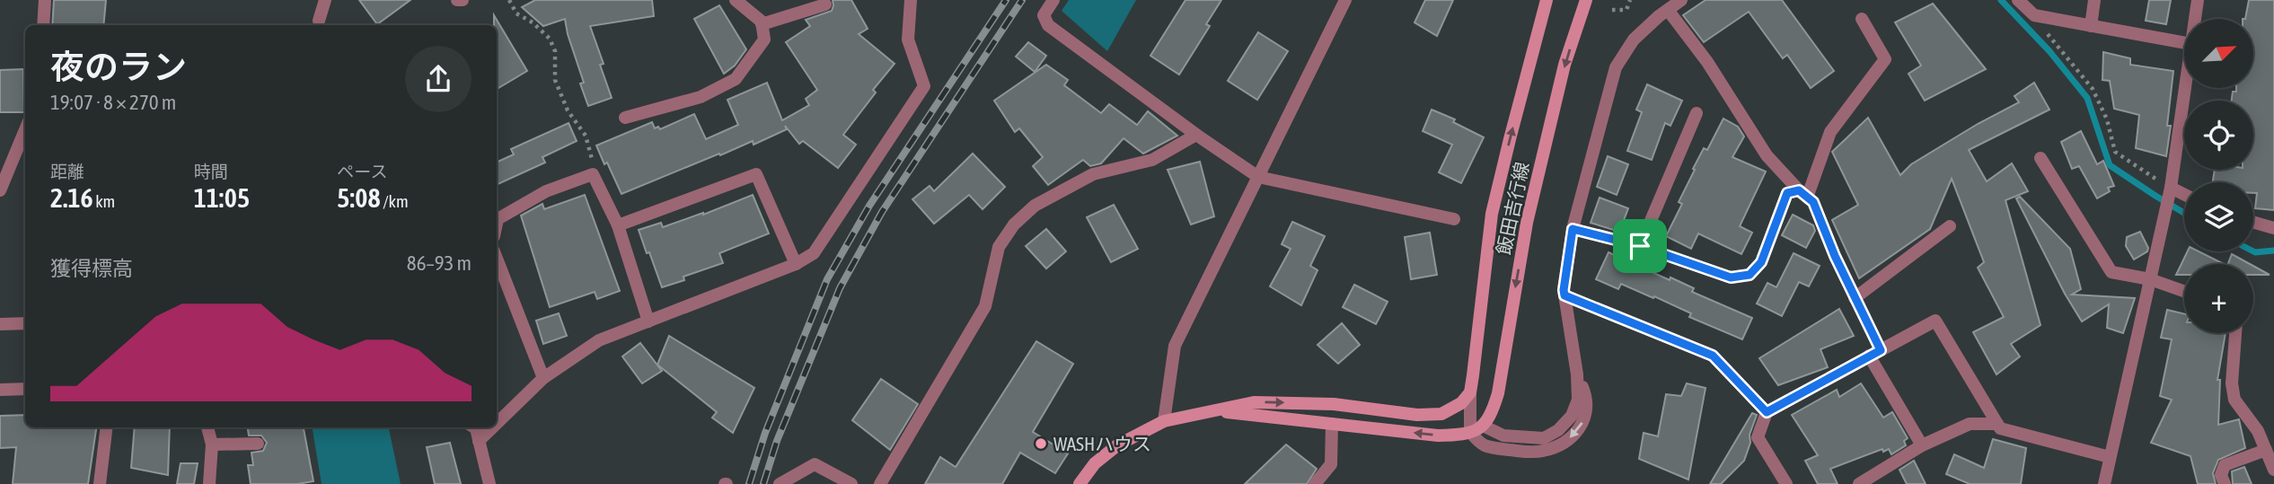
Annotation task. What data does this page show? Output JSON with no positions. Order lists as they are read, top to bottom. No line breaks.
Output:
{"streets":{"main road":["飯田吉行線"]},"places":["WASHハウス"],"north":"top right","page":{"map_buttons":"+","heading":["夜のラン","19:07 · 8 × 270 m"],"stats":[["距離","2.16 km"],["時間","11:05"],["ペース","5:08 /km"]],"chart":["獲得標高","86–93 m"]}}
